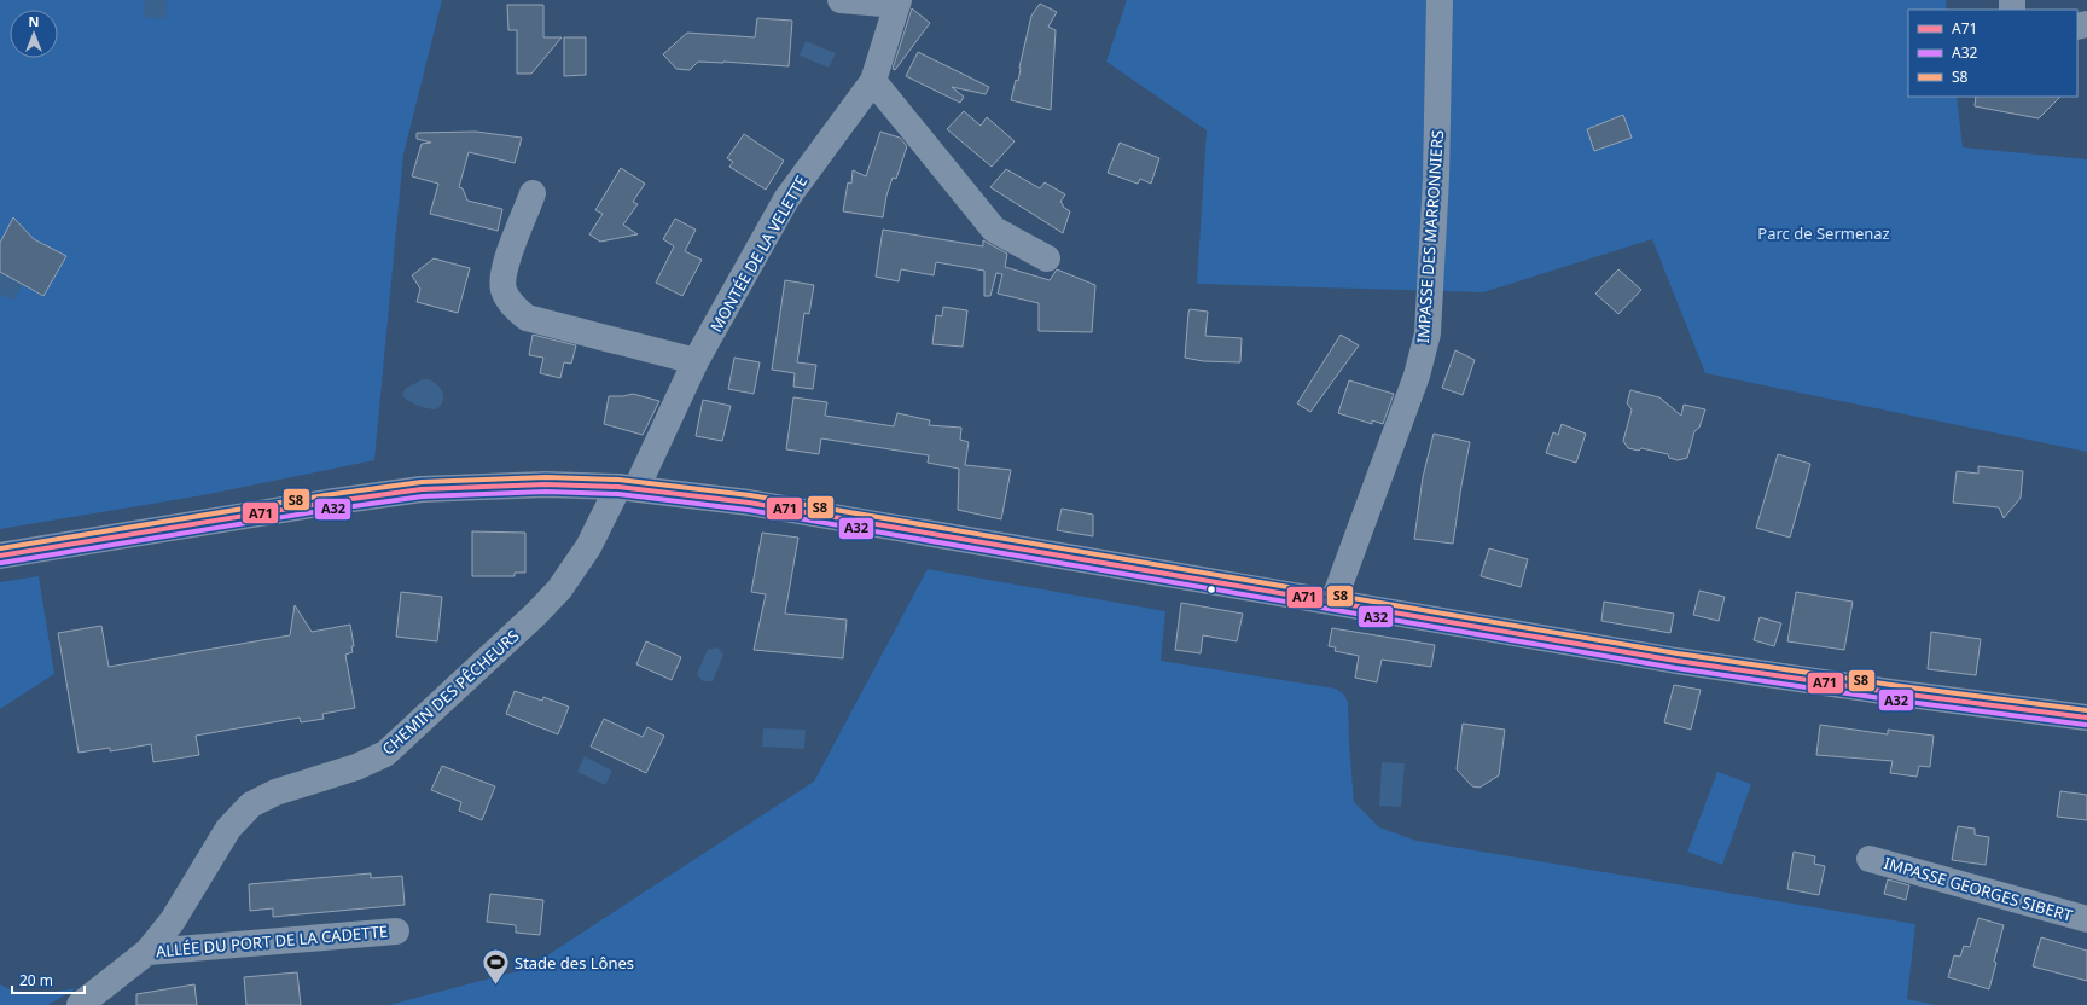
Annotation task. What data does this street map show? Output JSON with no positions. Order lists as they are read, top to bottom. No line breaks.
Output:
{"streets":{"street":["IMPASSE DES MARRONNIERS","MONTÉE DE LA VELETTE","CHEMIN DES PÊCHEURS","IMPASSE GEORGES SIBERT","ALLÉE DU PORT DE LA CADETTE"]},"crossings":[["MONTÉE DE LA VELETTE","CHEMIN DES PÊCHEURS"],["CHEMIN DES PÊCHEURS","ALLÉE DU PORT DE LA CADETTE"]],"parks":["Parc de Sermenaz"],"places":{"sports":["Stade des Lônes"]},"lines":["transit line S8","transit line A71","transit line A32"],"legend":["A71","A32","S8"],"scale_bar":"20 m","north":"top"}
